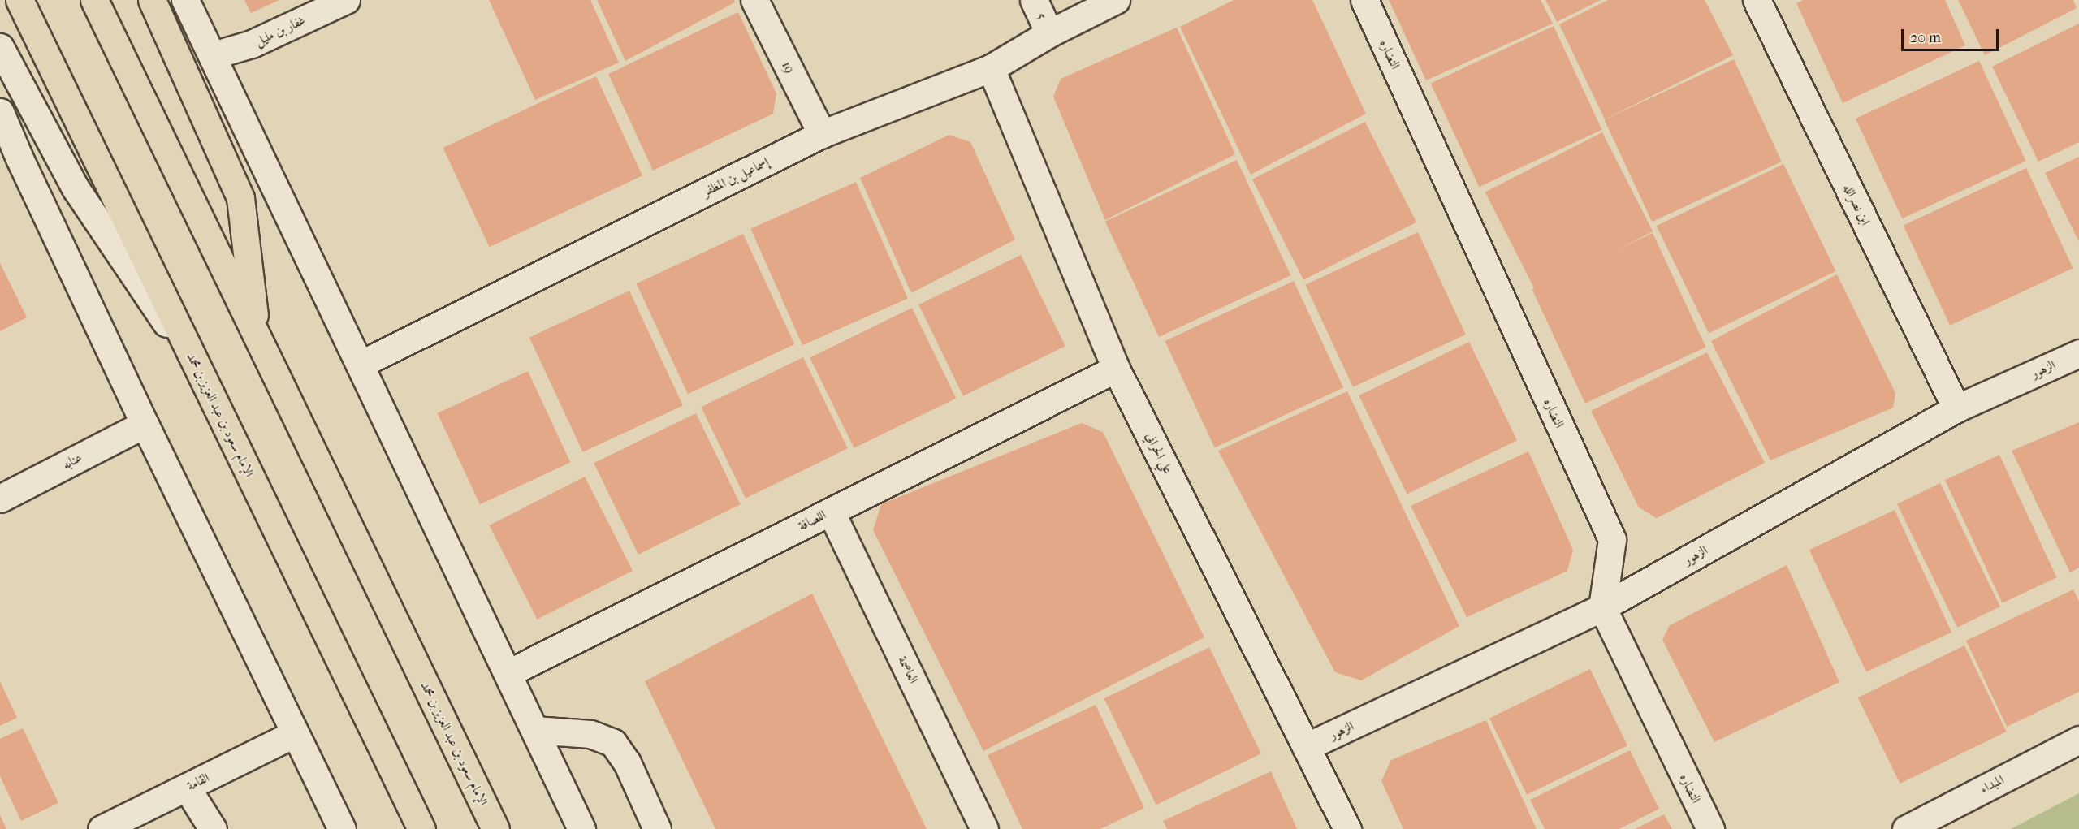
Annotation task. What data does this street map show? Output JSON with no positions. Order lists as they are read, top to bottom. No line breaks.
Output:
{"streets":{"main road":["الإمام سعود بن عبد العزيز بن محمد"],"street":["5","غفار بن مليل","النضاره","19","إسماعيل بن المظفر","ابن نصرالله","الزهور","علي الحراني","عنابه","اللصافة","العاصمة","القامة","المبداء"]},"crossings":[["5","إسماعيل بن المظفر"],["النضاره","الزهور"],["19","إسماعيل بن المظفر"],["إسماعيل بن المظفر","علي الحراني"],["ابن نصرالله","الزهور"],["الزهور","علي الحراني"],["علي الحراني","اللصافة"],["اللصافة","العاصمة"]],"scale_bar":"20 m"}
